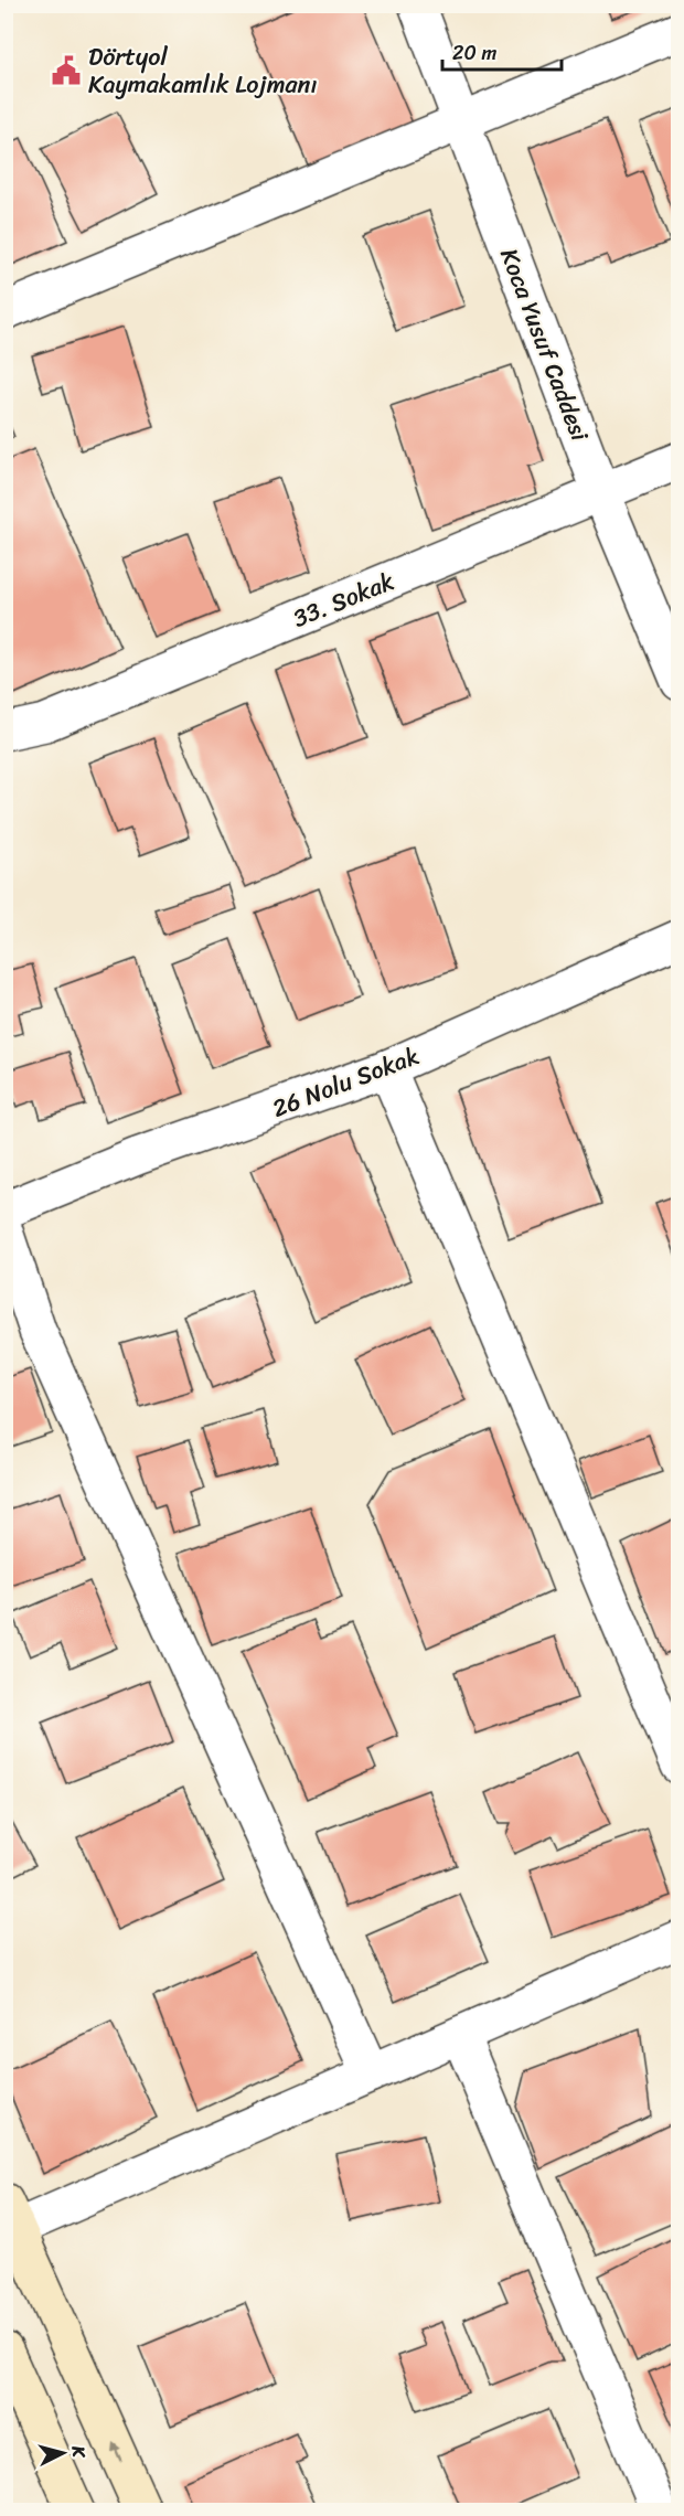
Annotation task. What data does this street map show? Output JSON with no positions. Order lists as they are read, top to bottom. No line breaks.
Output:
{"streets":{"street":["Koca Yusuf Caddesi","33. Sokak","26 Nolu Sokak"]},"crossings":[["Koca Yusuf Caddesi","33. Sokak"]],"places":{"public building":["Dörtyol Kaymakamlık Lojmanı"]},"scale_bar":"20 m","north":"right"}
